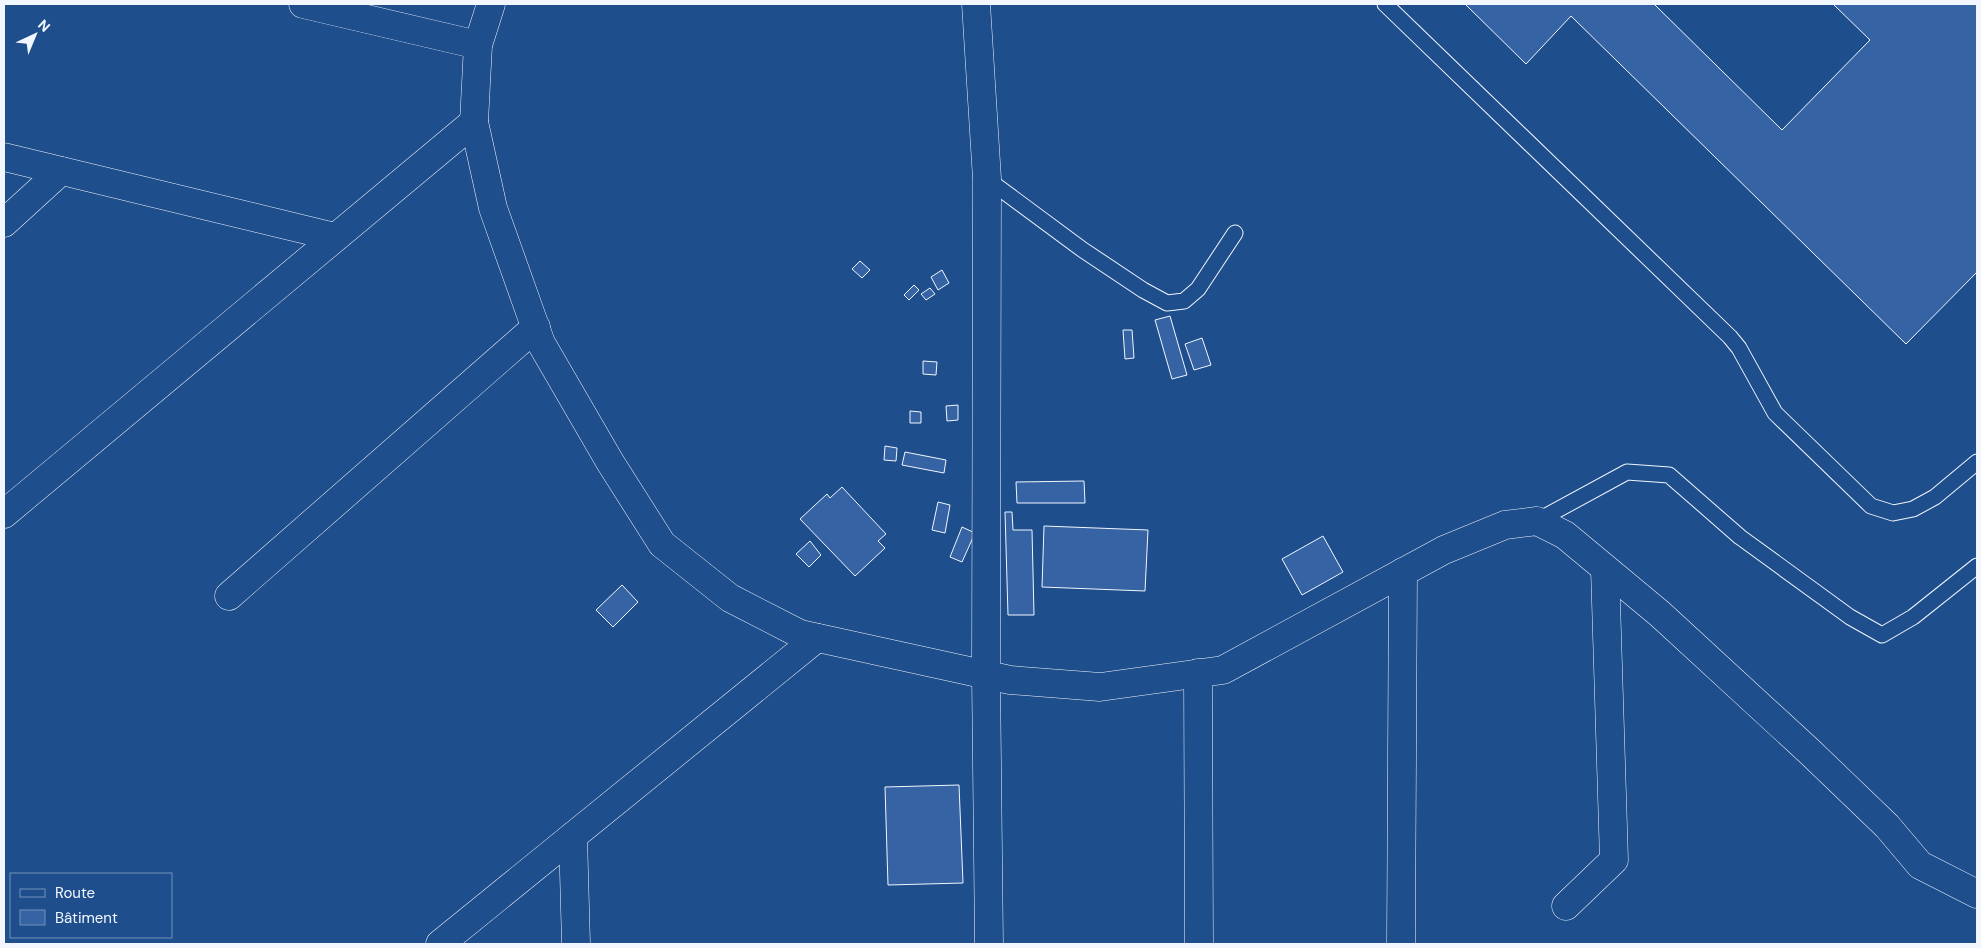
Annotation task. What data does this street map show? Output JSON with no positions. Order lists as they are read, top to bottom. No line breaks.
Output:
{"legend":["Route","Bâtiment"],"north":"top right"}
